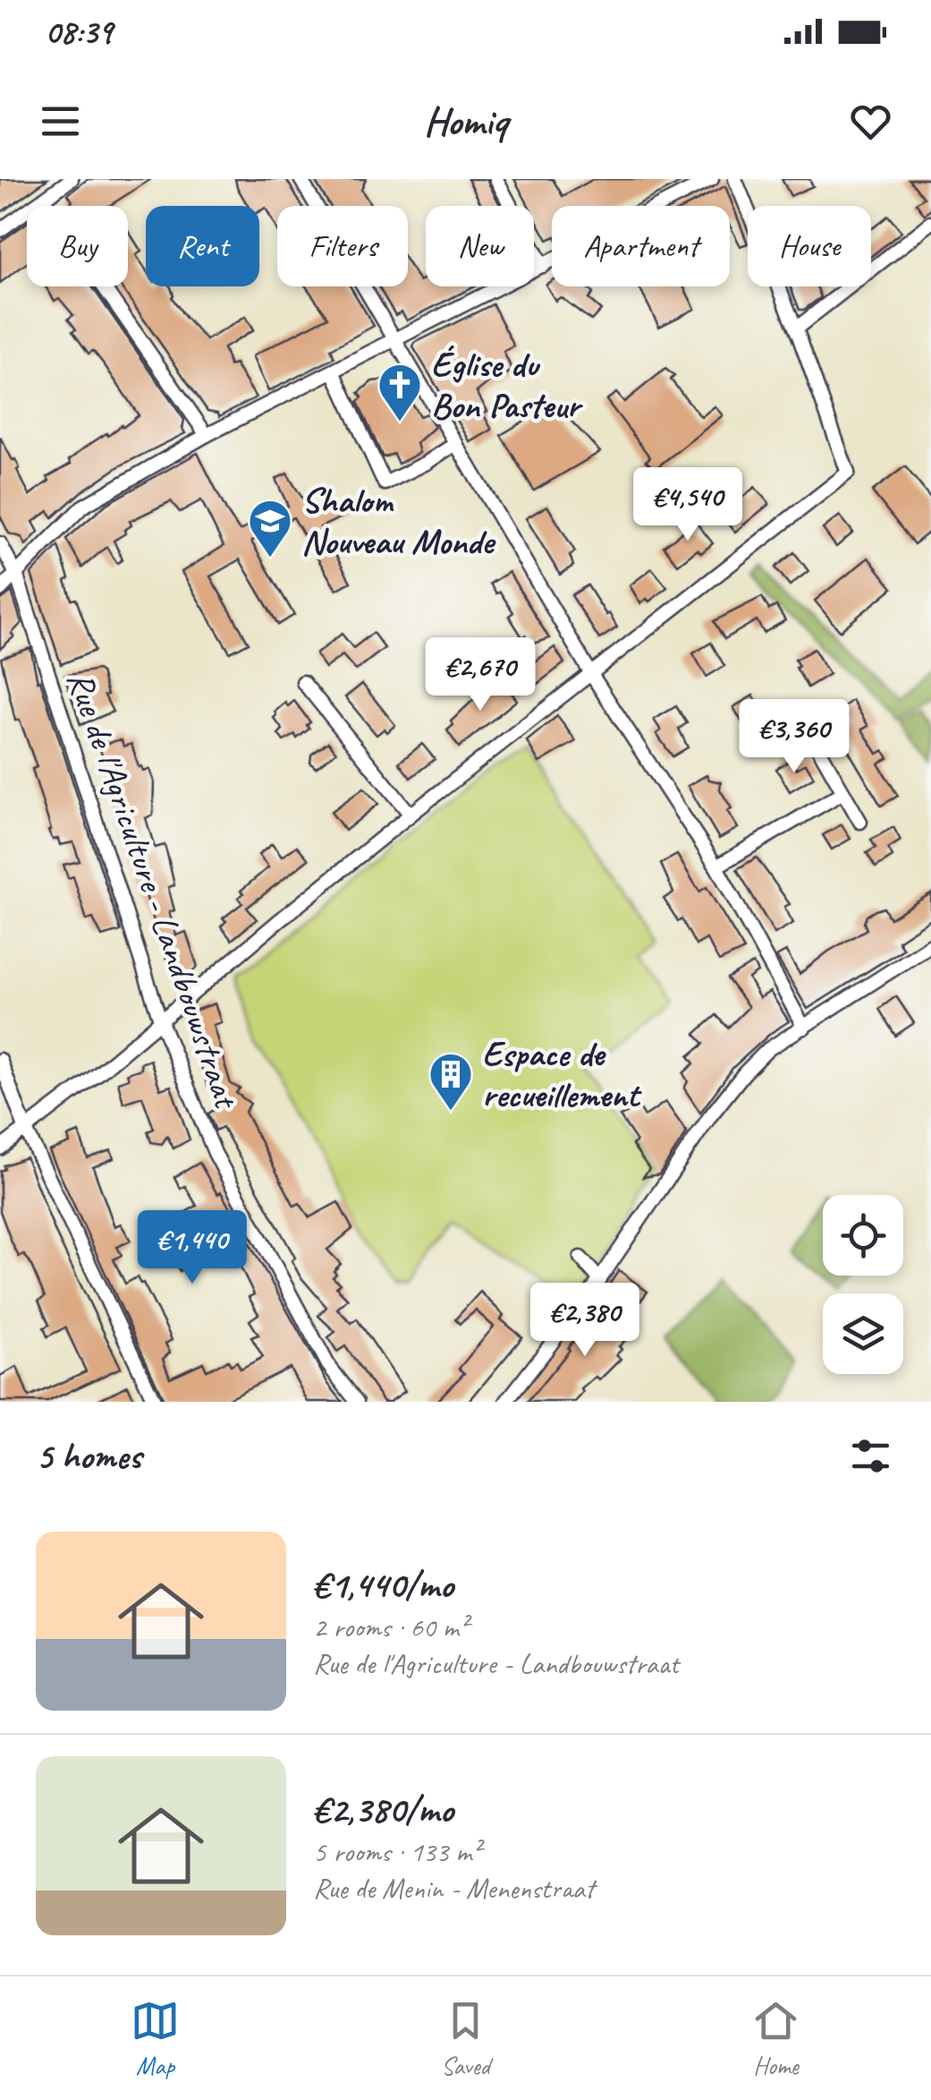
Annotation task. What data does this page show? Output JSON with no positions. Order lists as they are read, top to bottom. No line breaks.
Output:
{"streets":{"street":["Rue de l'Agriculture - Landbouwstraat"]},"places":{"church":["Église du Bon Pasteur"],"school or university":["Shalom Nouveau Monde"],"building":["Espace de recueillement"]},"page":{"status":"08:39","header":"Homiq","chip":["Buy","Rent","Filters","New","Apartment","House"],"price":["€4,540","€2,670","€3,360","€1,440","€2,380"],"heading":"5 homes","list":[{"name":"€1,440/mo","note":"2 rooms · 60 m² · Rue de l'Agriculture - Landbouwstraat"},{"name":"€2,380/mo","note":"5 rooms · 133 m² · Rue de Menin - Menenstraat"}],"tabs":["Map","Saved","Home"]}}
